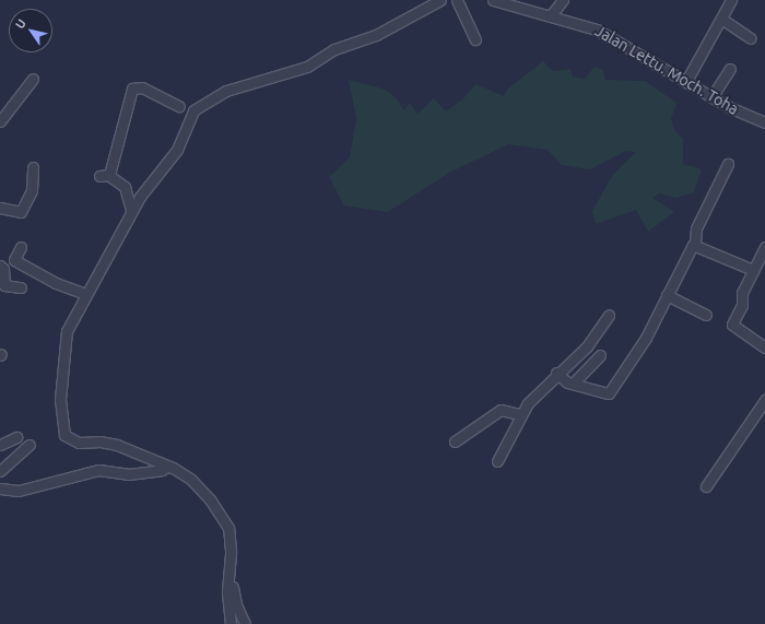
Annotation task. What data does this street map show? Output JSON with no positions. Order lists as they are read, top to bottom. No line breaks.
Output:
{"streets":{"street":["Jalan Lettu. Moch. Toha"]},"north":"top left"}
